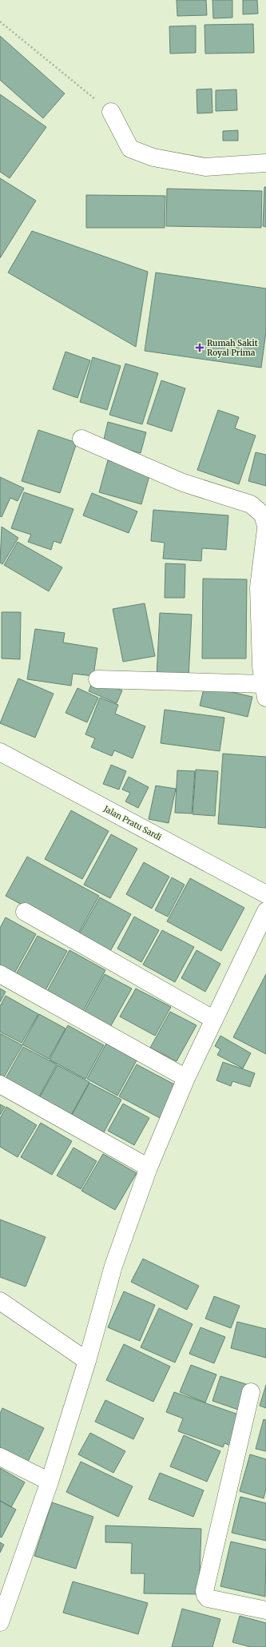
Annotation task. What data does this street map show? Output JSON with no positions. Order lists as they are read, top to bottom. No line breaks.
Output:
{"streets":{"street":["Jalan Pratu Sardi"]},"places":{"health":["Rumah Sakit Royal Prima"]}}
